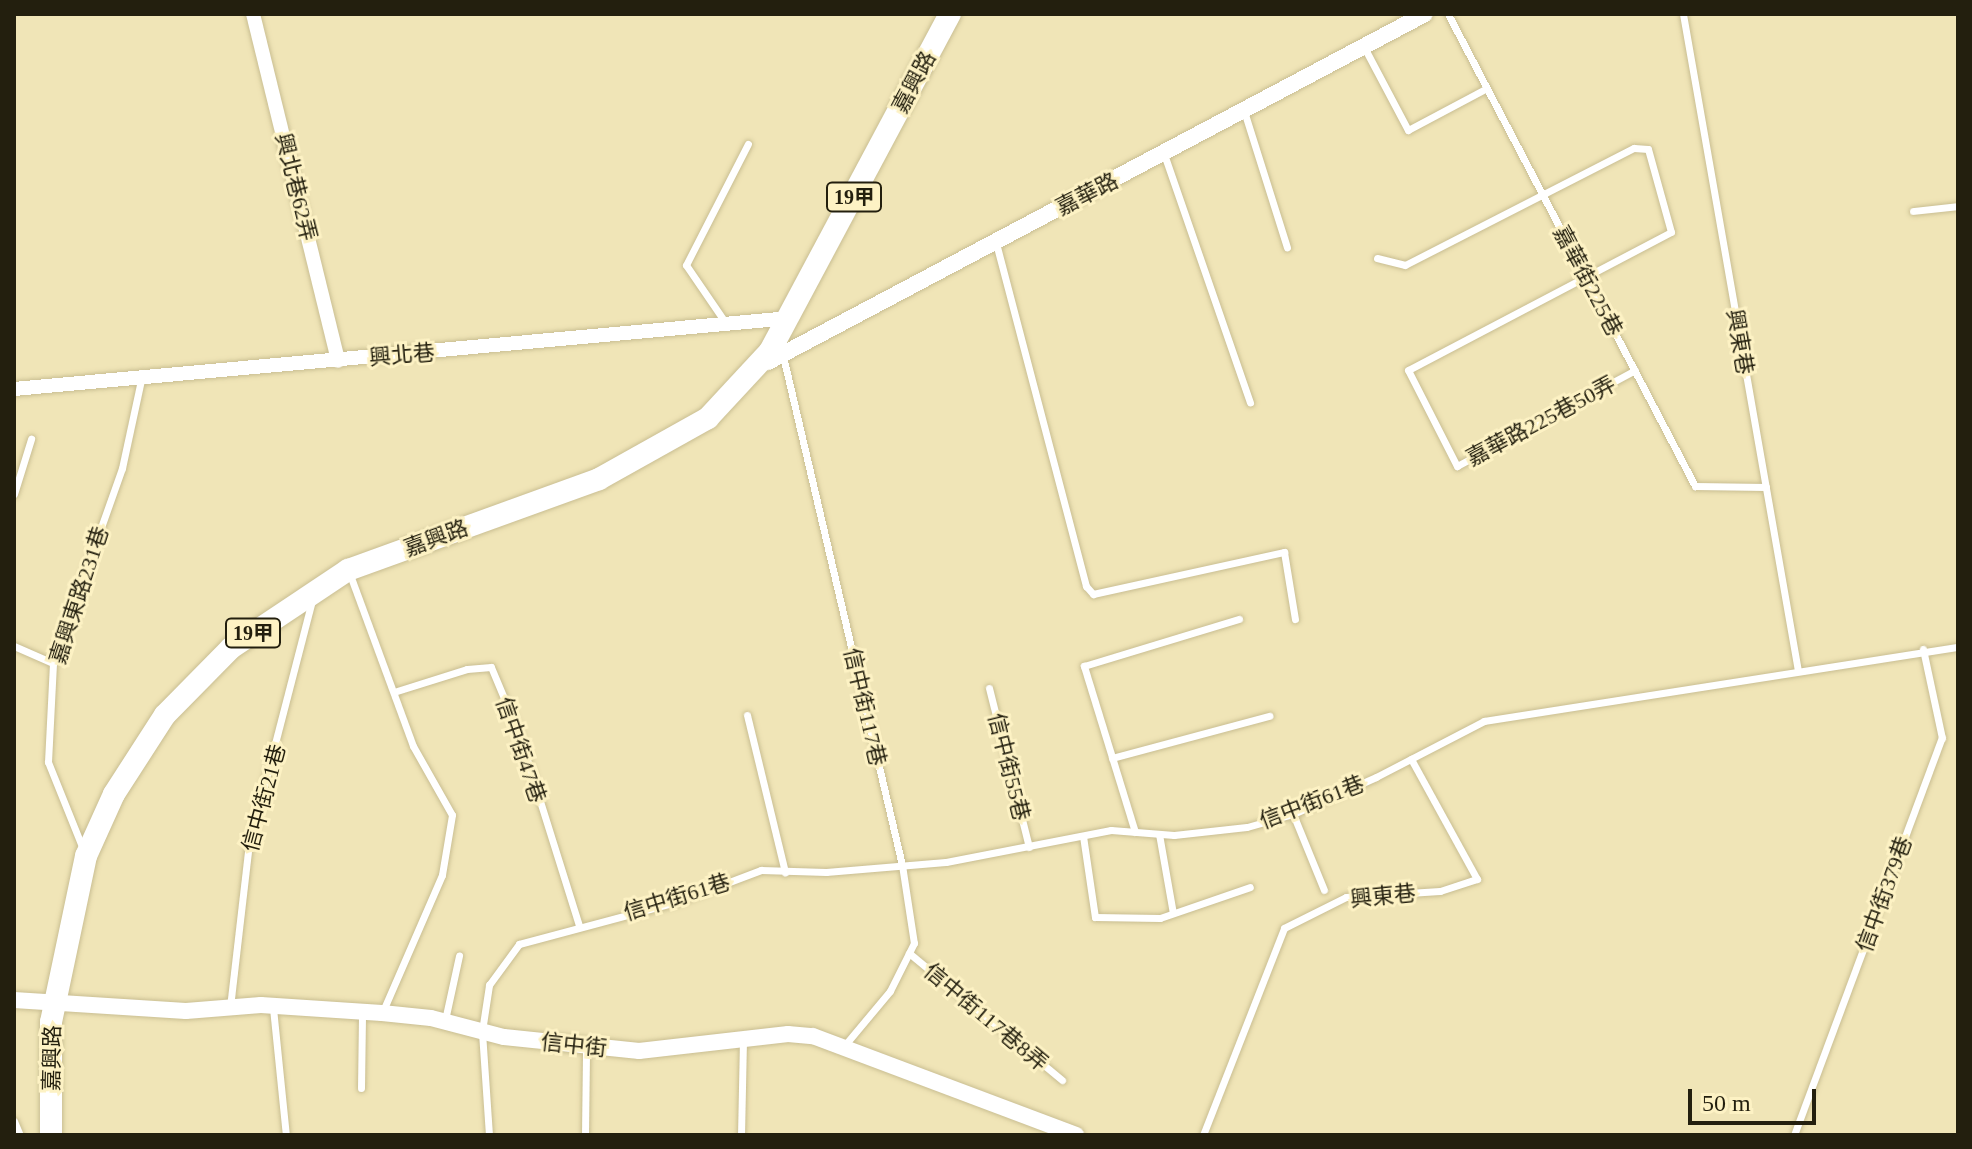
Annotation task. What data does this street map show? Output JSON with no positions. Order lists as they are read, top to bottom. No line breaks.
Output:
{"streets":{"main road":["嘉興路","19甲"],"street":["興北巷62弄","嘉華路","興北巷","信中街"],"lane":["嘉華街225巷","興東巷","嘉華路225巷50弄","嘉興東路231巷","信中街117巷","信中街47巷","信中街55巷","信中街21巷","信中街61巷","信中街379巷","信中街117巷8弄"]},"crossings":[["嘉興路","嘉華路"],["嘉興路","興北巷"],["嘉興路","嘉興東路231巷"],["嘉興路","信中街21巷"],["嘉興路","信中街"],["興北巷62弄","興北巷"],["嘉華路","信中街117巷"],["嘉華街225巷","興東巷"],["嘉華街225巷","嘉華路225巷50弄"],["興東巷","信中街61巷"],["興北巷","嘉興東路231巷"],["信中街117巷","信中街61巷"],["信中街117巷","信中街117巷8弄"],["信中街117巷","信中街"],["信中街47巷","信中街61巷"],["信中街55巷","信中街61巷"],["信中街21巷","信中街"],["信中街61巷","信中街379巷"],["信中街61巷","信中街"]],"scale_bar":"50 m"}
